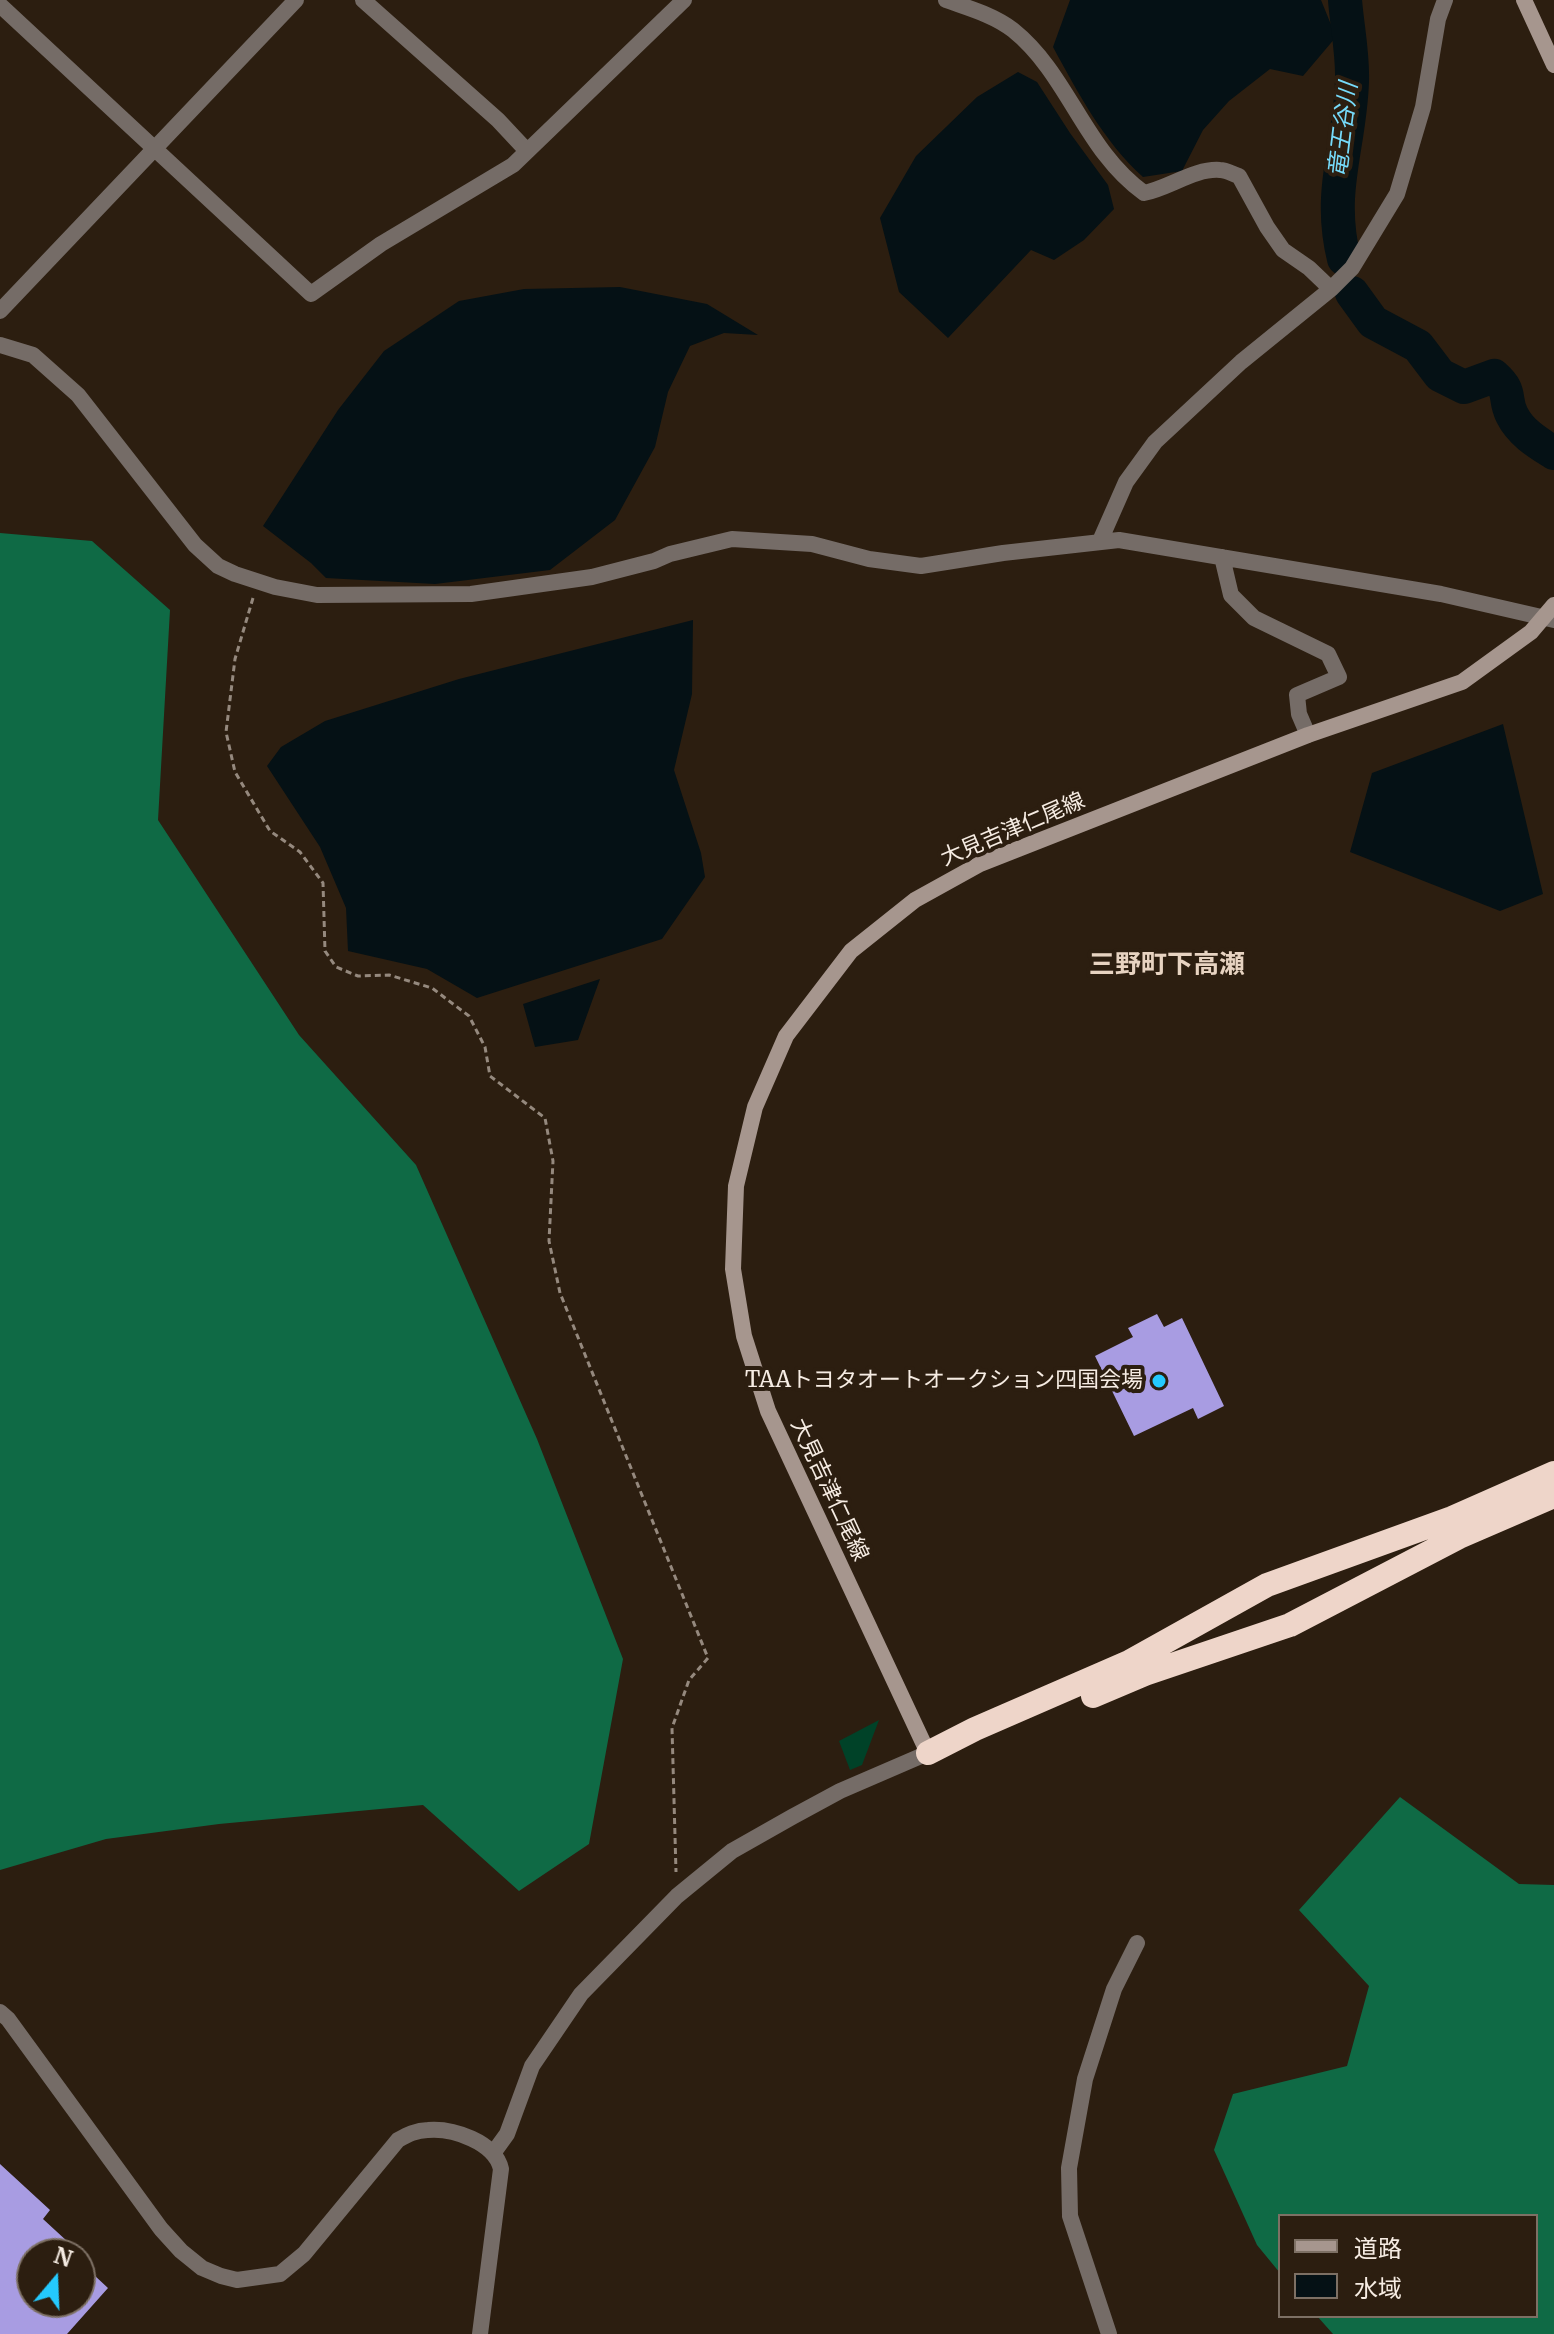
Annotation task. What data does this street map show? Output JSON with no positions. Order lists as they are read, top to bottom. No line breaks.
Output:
{"streets":{"main road":["大見吉津仁尾線"]},"districts":["三野町下高瀬"],"water":["竜王谷川"],"places":["TAAトヨタオートオークション四国会場"],"legend":["道路","水域"],"north":"top"}
